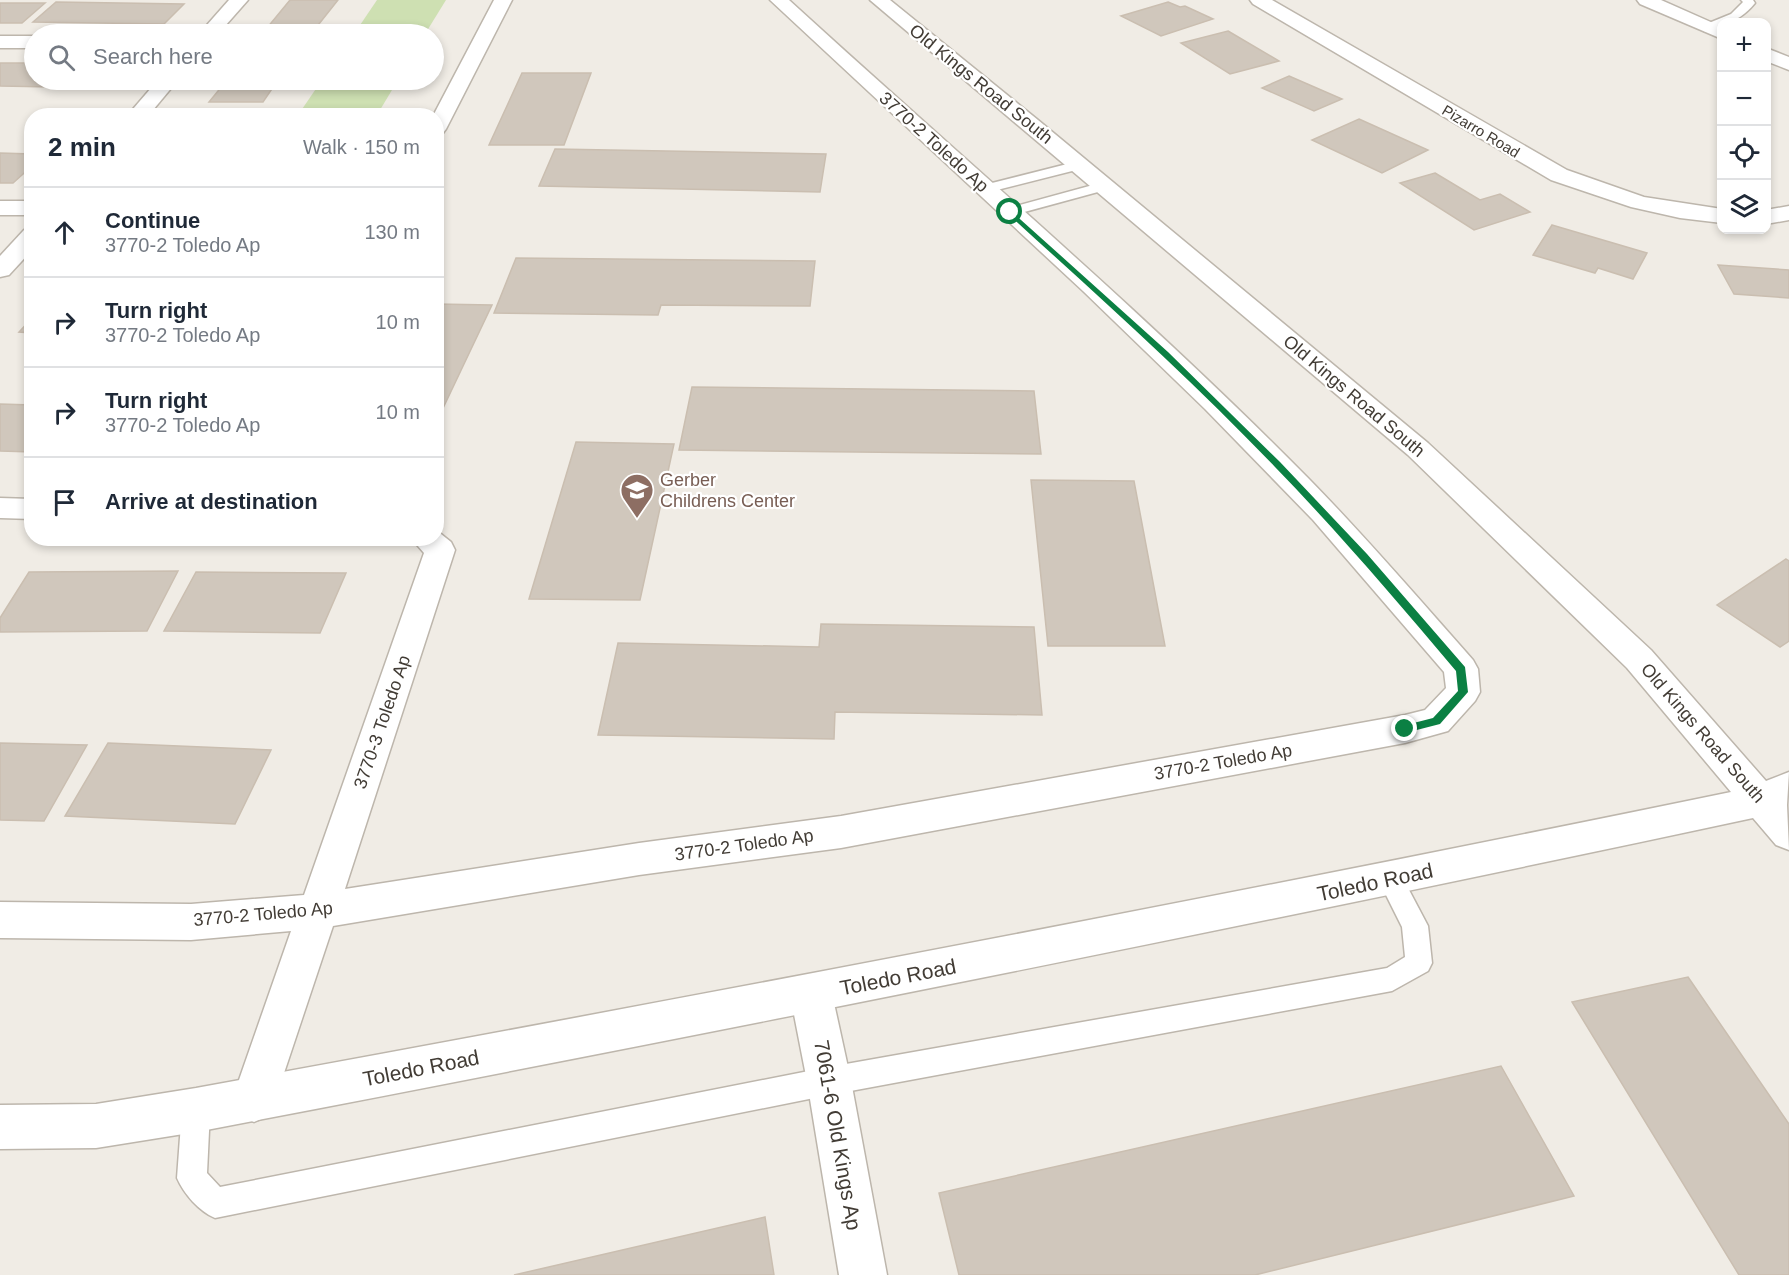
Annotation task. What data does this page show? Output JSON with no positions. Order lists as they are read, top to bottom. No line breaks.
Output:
{"streets":{"street":["Old Kings Road South","Pizarro Road","3770-2 Toledo Ap","3770-3 Toledo Ap","Toledo Road","7061-6 Old Kings Ap"]},"crossings":[["Old Kings Road South","Toledo Road"],["3770-2 Toledo Ap","3770-3 Toledo Ap"],["Toledo Road","7061-6 Old Kings Ap"]],"places":{"school or university":["Gerber Childrens Center"]},"page":{"map_buttons":["+","−"],"search":"Search here","heading":["2 min","Walk · 150 m"],"list":[["Continue","3770-2 Toledo Ap","130 m"],["Turn right","3770-2 Toledo Ap","10 m"],["Turn right","3770-2 Toledo Ap","10 m"],"Arrive at destination"]}}
